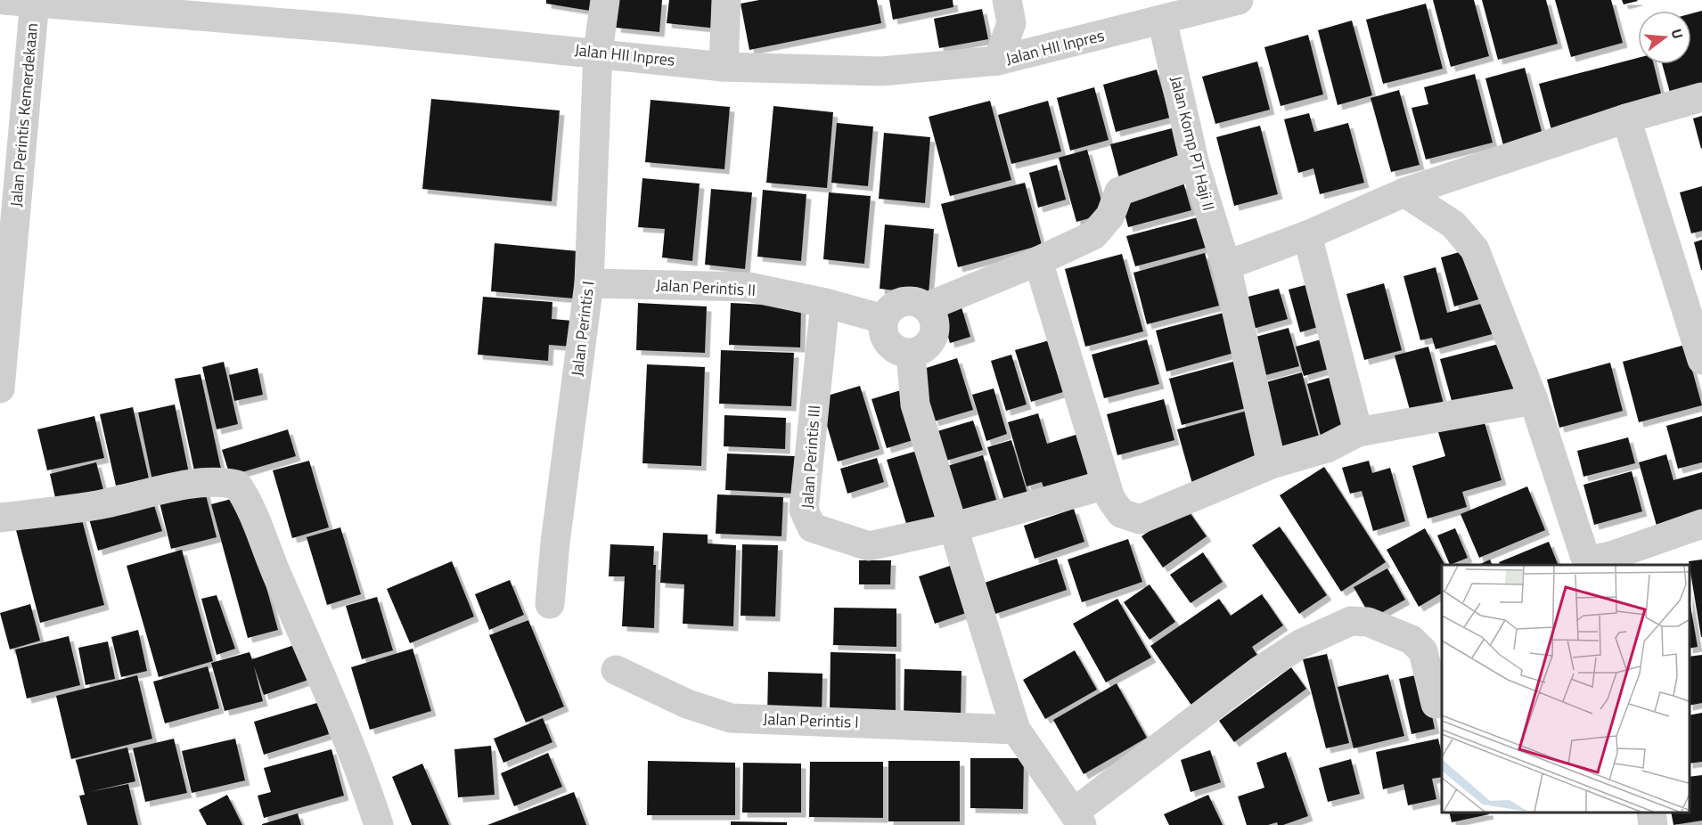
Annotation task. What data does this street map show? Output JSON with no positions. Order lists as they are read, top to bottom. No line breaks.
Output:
{"streets":{"street":["Jalan HII Inpres","Jalan Perintis Kemerdekaan","Jalan Komp PT Haji II","Jalan Perintis II","Jalan Perintis I","Jalan Perintis III"]},"crossings":[["Jalan HII Inpres","Jalan Perintis Kemerdekaan"],["Jalan HII Inpres","Jalan Komp PT Haji II"],["Jalan HII Inpres","Jalan Perintis I"],["Jalan Perintis II","Jalan Perintis I"],["Jalan Perintis II","Jalan Perintis III"]],"north":"right"}
